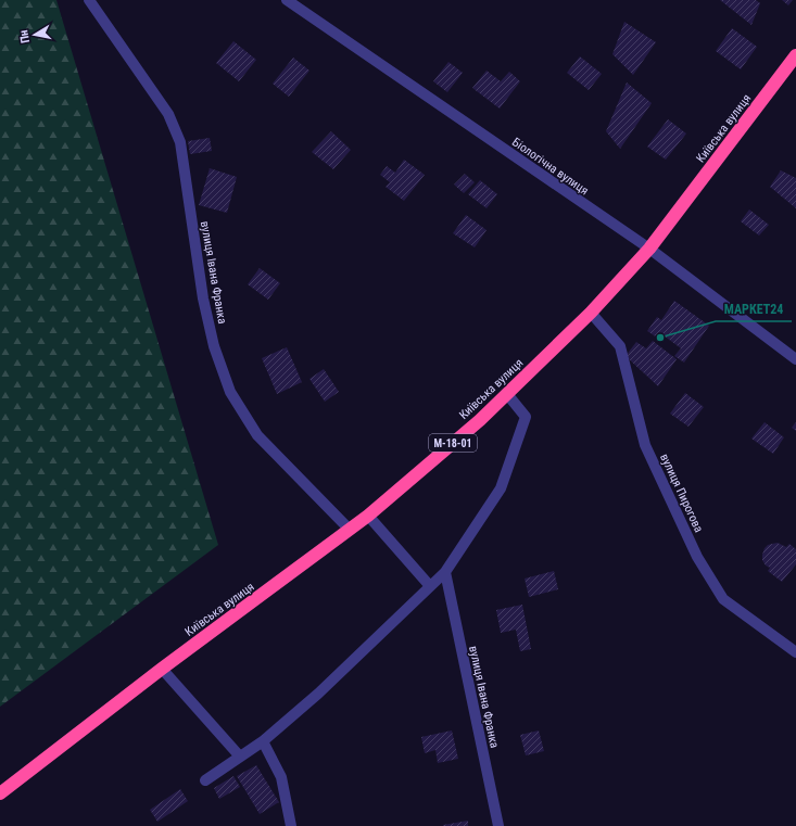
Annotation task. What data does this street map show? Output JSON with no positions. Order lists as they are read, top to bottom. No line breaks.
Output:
{"streets":{"highway":["Київська вулиця","М-18-01"],"street":["Біологічна вулиця","вулиця Івана Франка","вулиця Пирогова"]},"crossings":[["Київська вулиця","Біологічна вулиця"],["Київська вулиця","вулиця Івана Франка"],["Київська вулиця","вулиця Пирогова"]],"places":["МАРКЕТ24"],"north":"left"}
